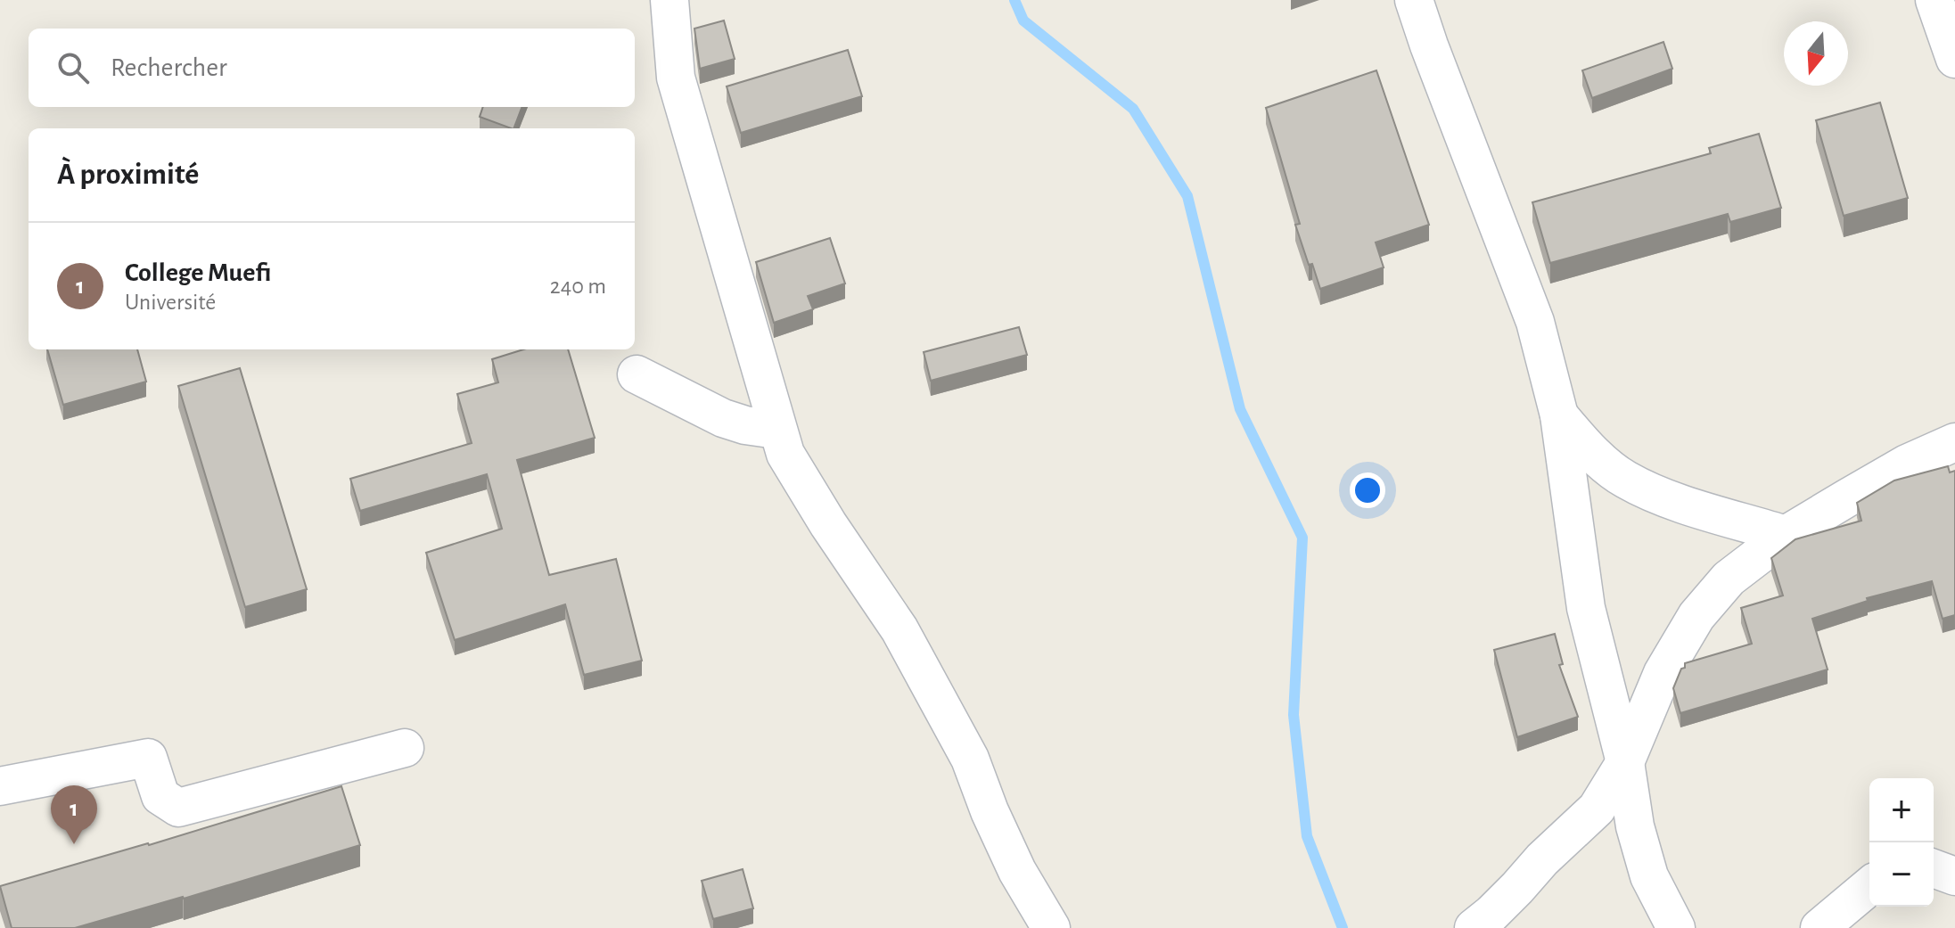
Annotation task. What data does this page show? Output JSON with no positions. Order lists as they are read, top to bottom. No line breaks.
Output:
{"north":"bottom","page":{"search":"Rechercher","heading":"À proximité","list":[{"mark":"1","name":"College Muefi","note":"Université","value":"240 m"}],"map_buttons":["+","−"],"pins":"1"}}
